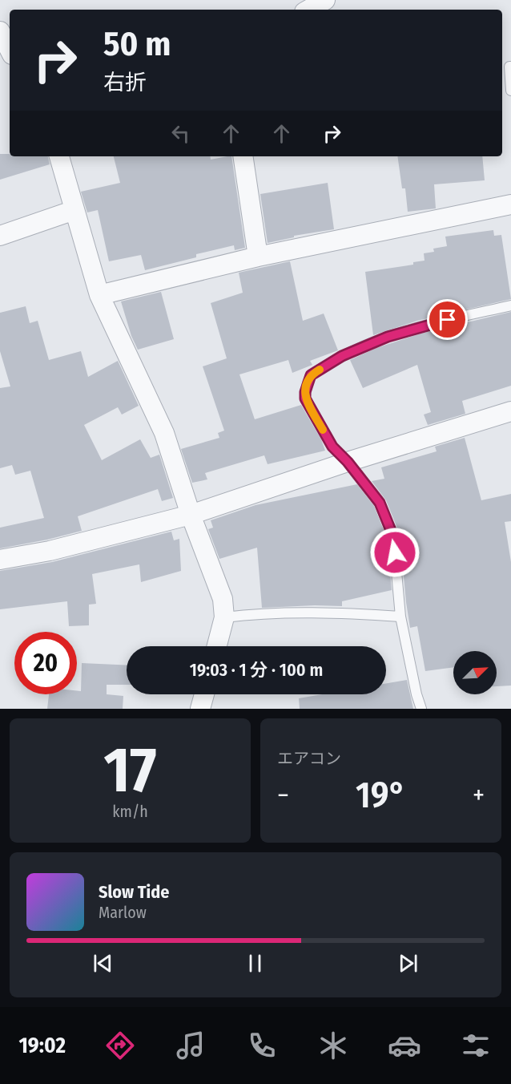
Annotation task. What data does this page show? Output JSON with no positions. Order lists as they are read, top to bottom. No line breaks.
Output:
{"north":"top right","page":{"turn":["50 m","右折"],"limit":"20","trip":"19:03 · 1 分 · 100 m","tile":[["17","km/h"],"エアコン"],"heat":["−","19°","+"],"song":["Slow Tide","Marlow"],"tabs":"19:02"}}
